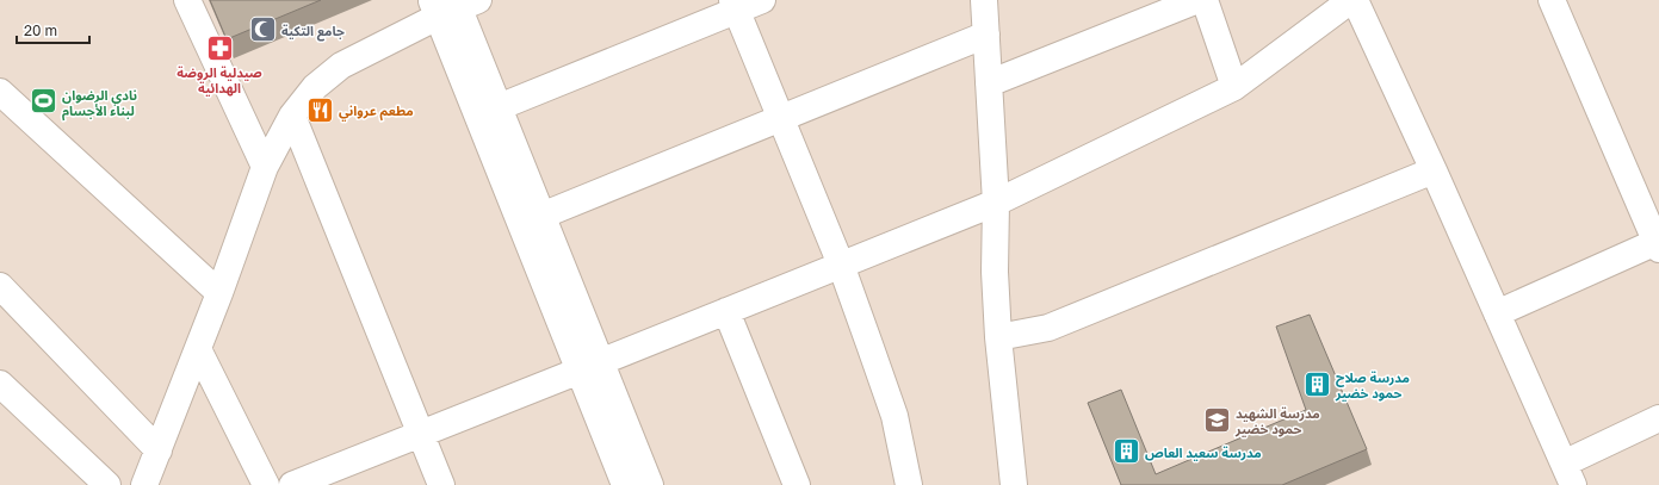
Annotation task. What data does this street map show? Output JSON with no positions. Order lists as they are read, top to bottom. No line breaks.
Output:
{"places":{"mosque":["جامع التكية"],"pharmacy":["صيدلية الروضة الهدائية"],"sports":["نادي الرضوان لبناء الأجسام"],"restaurant":["مطعم عرواني"],"building":["مدرسة صلاح حمود خضير","مدرسة سعيد العاص"],"school or university":["مدرسة الشهيد حمود خضير"]},"scale_bar":"20 m"}
